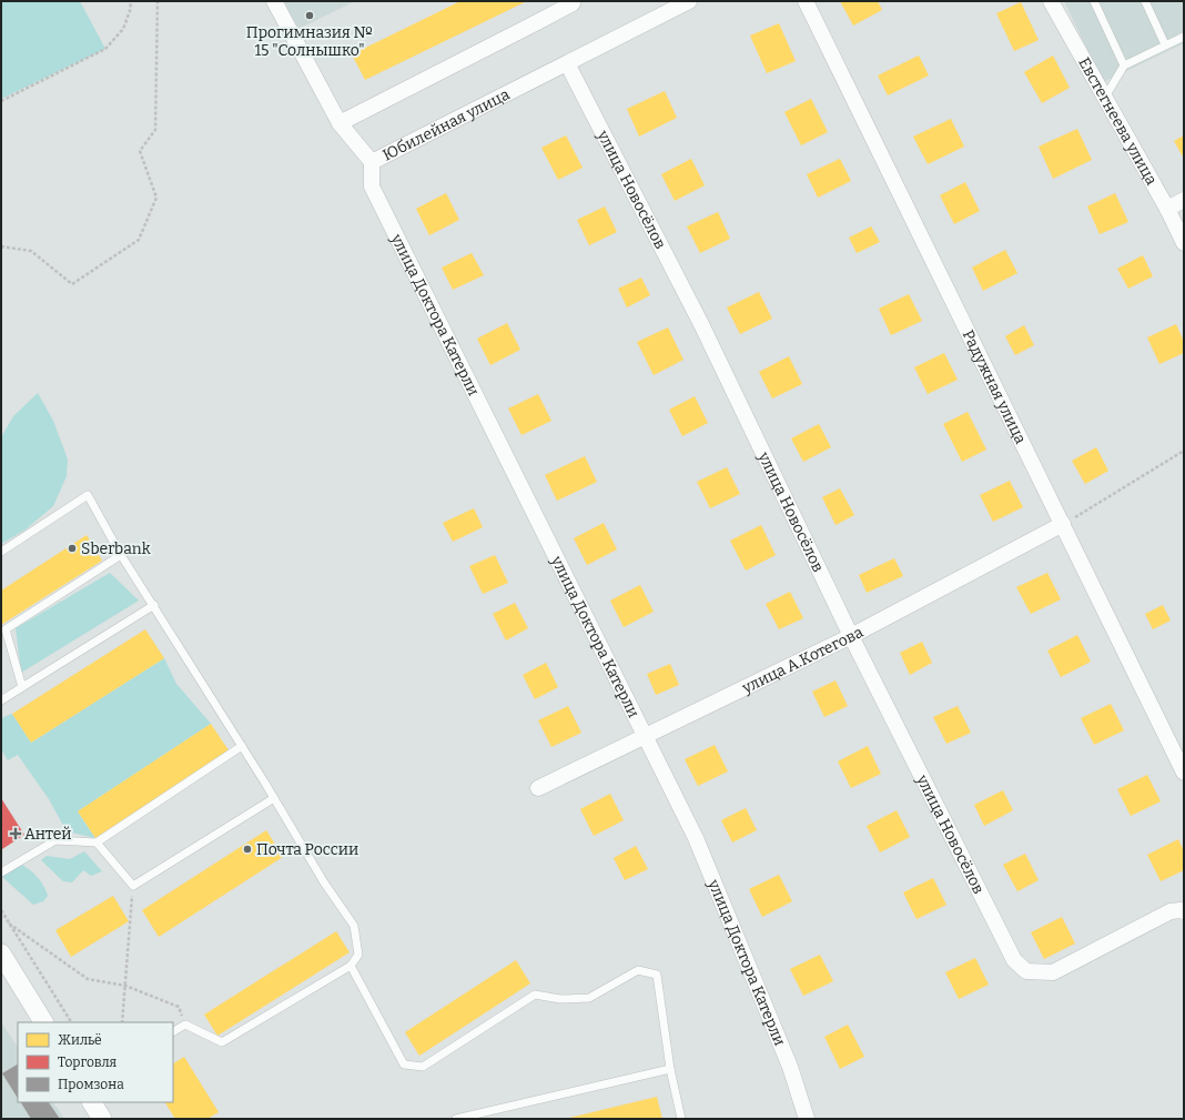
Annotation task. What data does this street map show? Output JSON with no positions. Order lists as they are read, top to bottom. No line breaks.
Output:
{"streets":{"street":["Евстегнеева улица","Юбилейная улица","улица Новосёлов","улица Доктора Катерли","Радужная улица","улица А.Котегова"]},"crossings":[["Юбилейная улица","улица Новосёлов"],["Юбилейная улица","улица Доктора Катерли"],["улица Новосёлов","улица А.Котегова"],["улица Доктора Катерли","улица А.Котегова"],["Радужная улица","улица А.Котегова"]],"places":{"other":["Прогимназия № 15 \"Солнышко\"","Sberbank","Почта России"],"health":["Антей"]},"legend":["Жильё","Торговля","Промзона"]}
